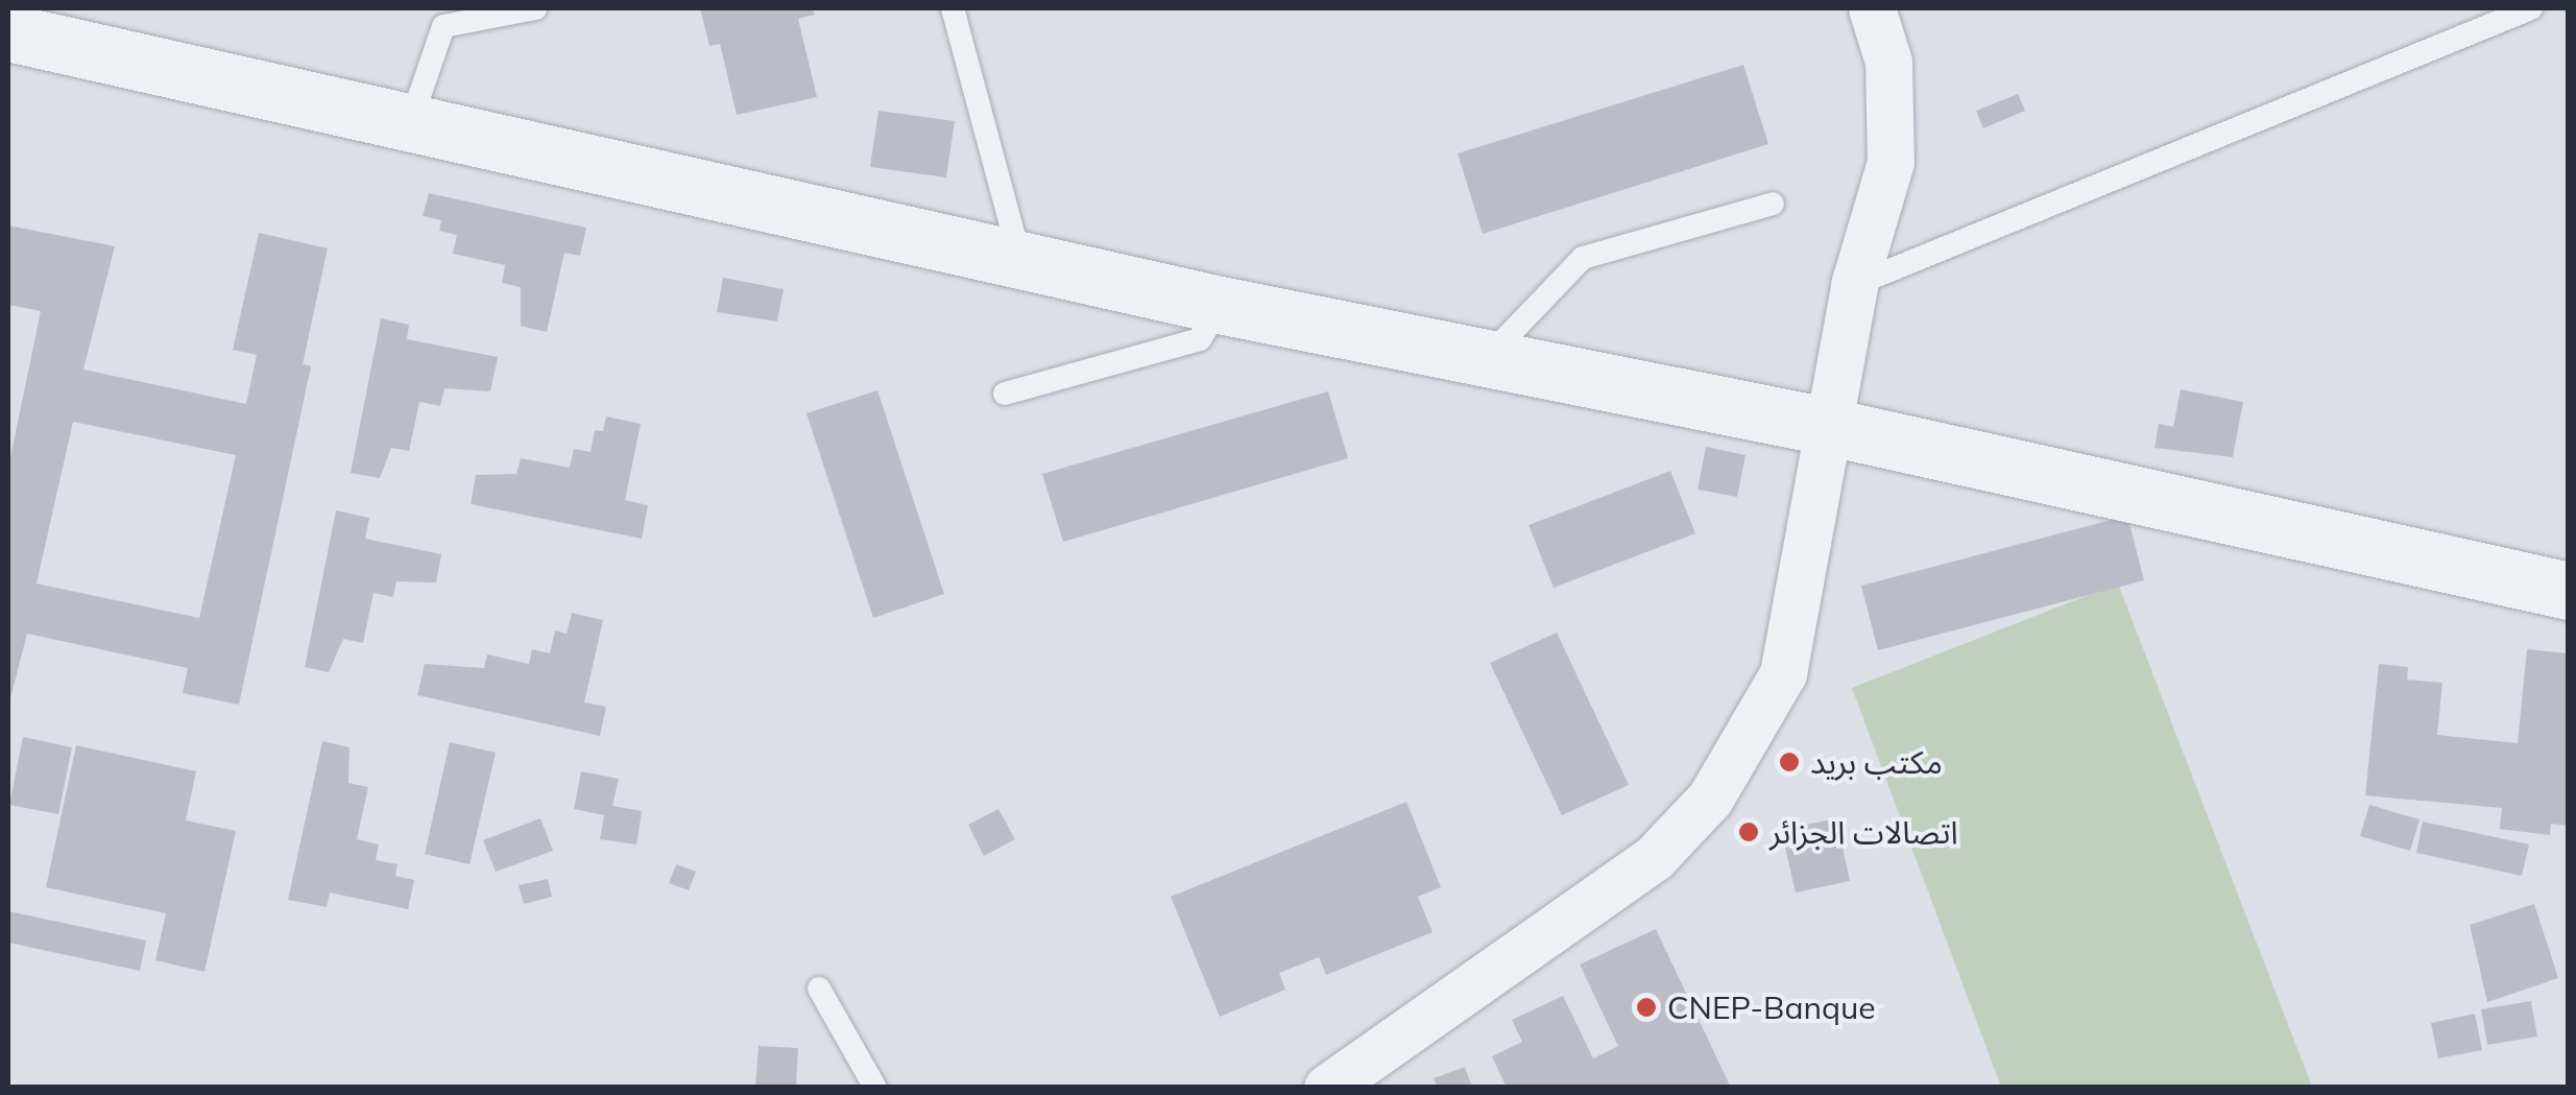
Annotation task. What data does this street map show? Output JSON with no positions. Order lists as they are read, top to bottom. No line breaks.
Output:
{"places":["مكتب بريد","اتصالات الجزائر","CNEP-Banque"]}
